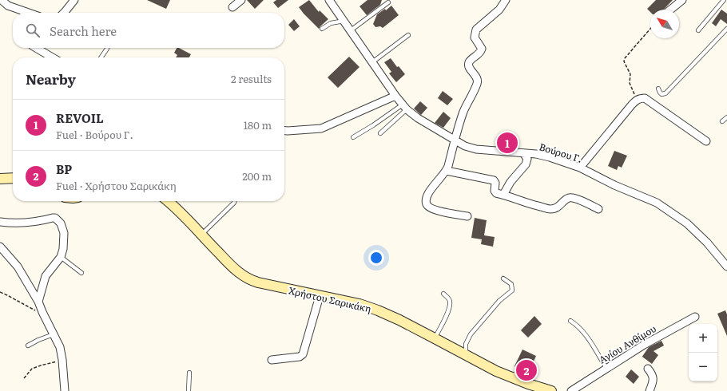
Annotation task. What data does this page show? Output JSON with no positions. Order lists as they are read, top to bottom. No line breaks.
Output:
{"streets":{"main road":["Χρήστου Σαρικάκη"],"street":["Βούρου Γ.","Αγίου Ανθίμου"]},"north":"top left","page":{"search":"Search here","heading":["Nearby","2 results"],"list":[{"mark":"1","name":"REVOIL","note":"Fuel · Βούρου Γ.","value":"180 m"},{"mark":"2","name":"BP","note":"Fuel · Χρήστου Σαρικάκη","value":"200 m"}],"pins":["1","2"],"map_buttons":["+","−"]}}
